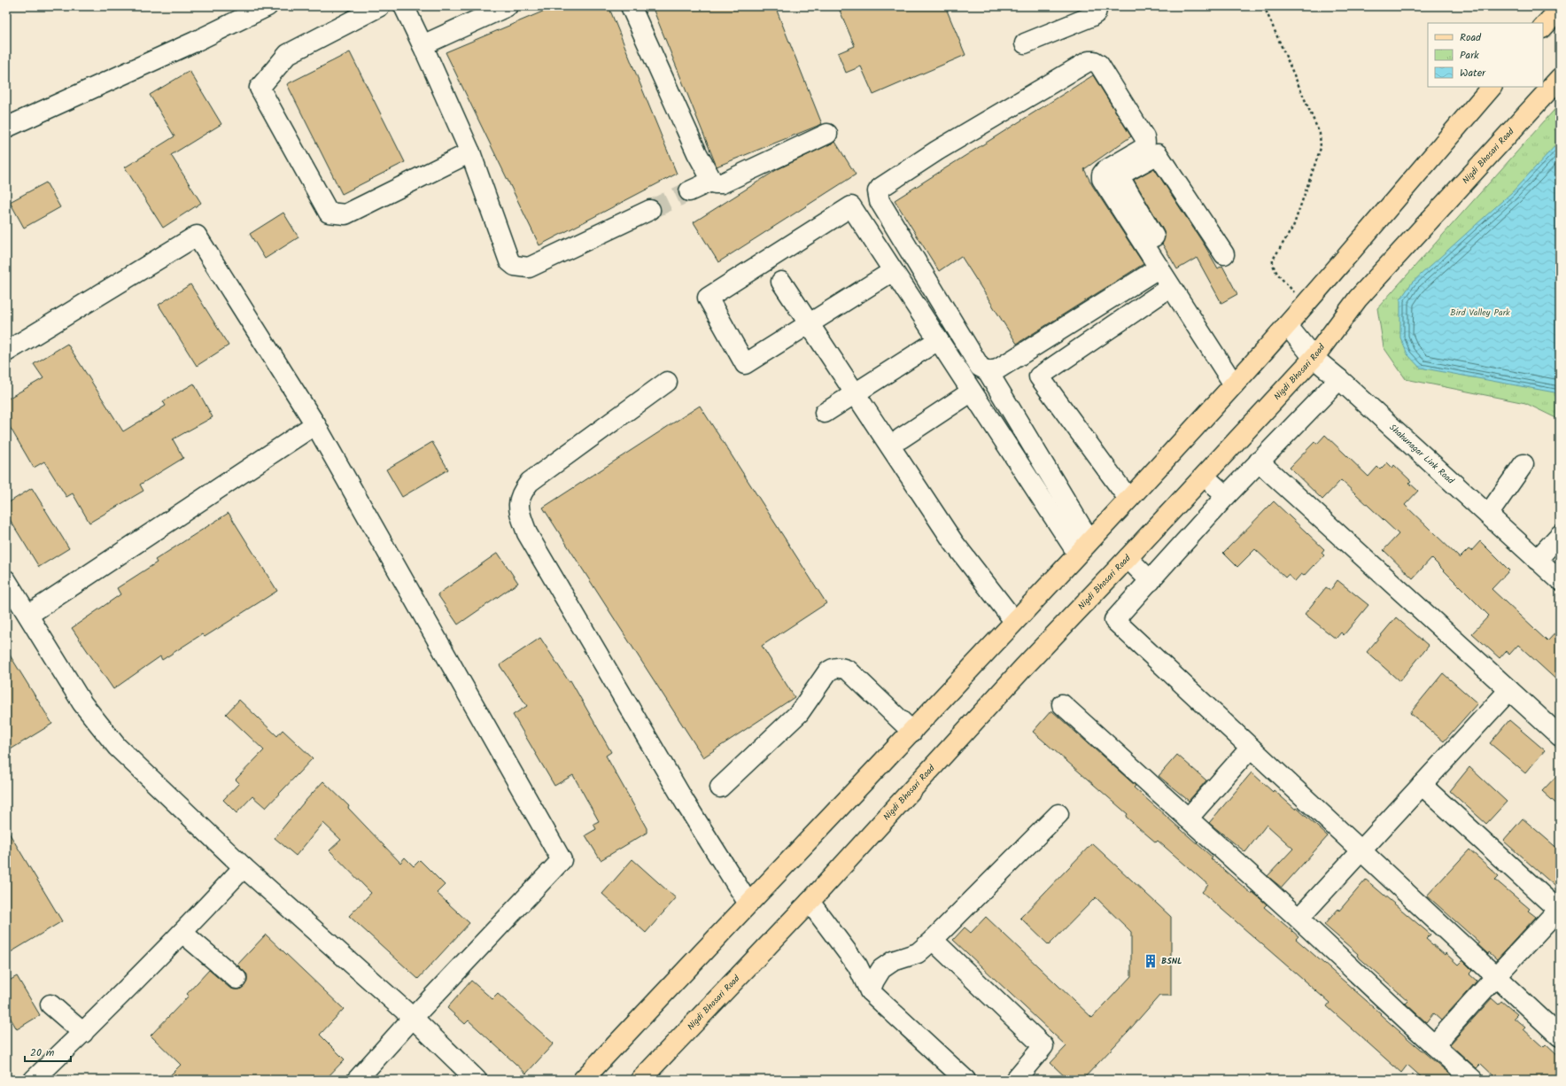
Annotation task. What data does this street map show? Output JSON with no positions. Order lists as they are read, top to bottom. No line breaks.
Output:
{"streets":{"main road":["Nigdi Bhosari Road"],"street":["Shahunagar Link Road"]},"crossings":[["Nigdi Bhosari Road","Shahunagar Link Road"]],"parks":["Bird Valley Park"],"places":{"building":["BSNL"]},"legend":["Road","Park","Water"],"scale_bar":"20 m"}
